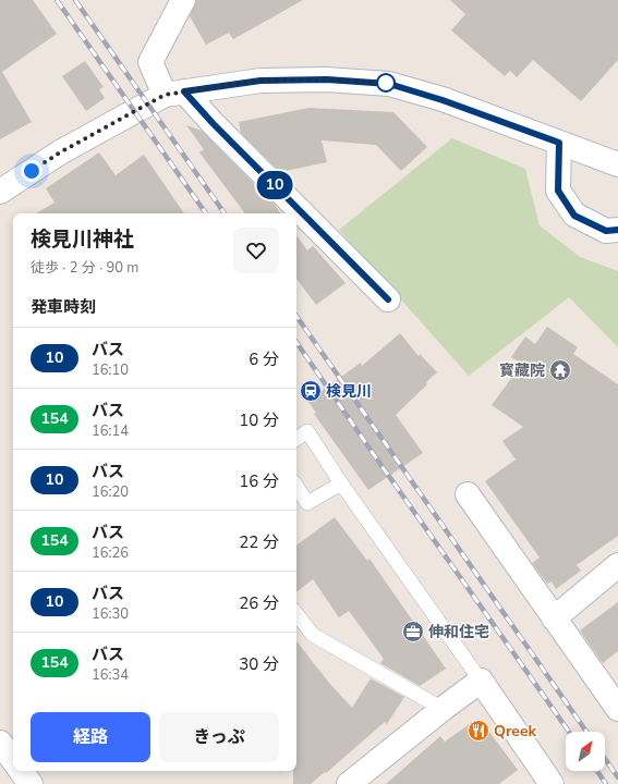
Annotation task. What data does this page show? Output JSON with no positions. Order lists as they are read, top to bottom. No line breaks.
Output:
{"places":{"temple":["寳藏院"],"station":["検見川"],"office":["伸和住宅"],"restaurant":["Qreek"]},"lines":["bus line 10"],"north":"top right","page":{"on_map":"10","heading":[["検見川神社","徒歩 · 2 分 · 90 m"],"発車時刻"],"list":[{"mark":"10","name":"バス","note":"16:10","value":"6 分"},{"mark":"154","name":"バス","note":"16:14","value":"10 分"},{"mark":"10","name":"バス","note":"16:20","value":"16 分"},{"mark":"154","name":"バス","note":"16:26","value":"22 分"},{"mark":"10","name":"バス","note":"16:30","value":"26 分"},{"mark":"154","name":"バス","note":"16:34","value":"30 分"}],"buttons":["経路","きっぷ"]}}
